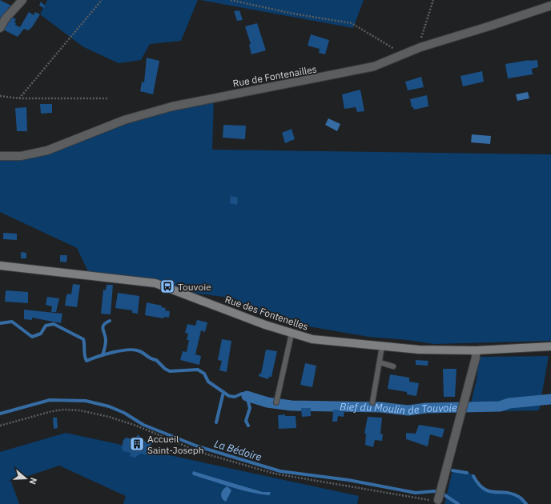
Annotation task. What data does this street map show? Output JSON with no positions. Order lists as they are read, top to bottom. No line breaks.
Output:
{"streets":{"street":["Rue de Fontenailles","Rue des Fontenelles"]},"water":["Bief du Moulin de Touvoie","La Bédoire"],"places":{"bus stop":["Touvoie"],"building":["Accueil Saint-Joseph"]},"north":"right"}
